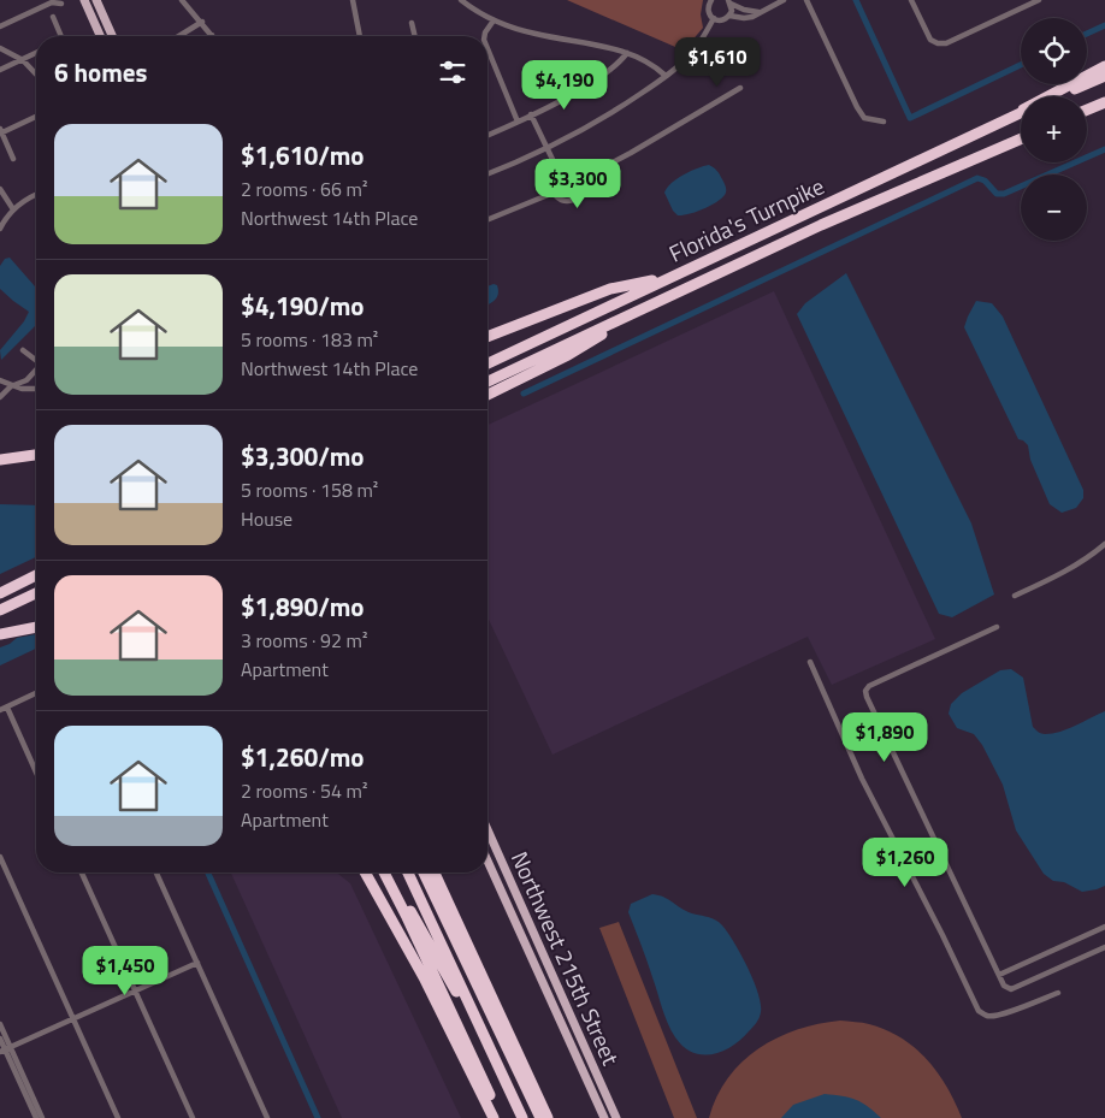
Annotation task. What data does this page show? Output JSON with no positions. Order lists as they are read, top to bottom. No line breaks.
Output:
{"streets":{"highway":["Florida's Turnpike"],"main road":["Northwest 215th Street"]},"page":{"map_buttons":["+","−"],"heading":"6 homes","price":["$1,610","$4,190","$3,300","$1,890","$1,260","$1,450"],"list":[{"name":"$1,610/mo","note":"2 rooms · 66 m² · Northwest 14th Place"},{"name":"$4,190/mo","note":"5 rooms · 183 m² · Northwest 14th Place"},{"name":"$3,300/mo","note":"5 rooms · 158 m² · House"},{"name":"$1,890/mo","note":"3 rooms · 92 m² · Apartment"},{"name":"$1,260/mo","note":"2 rooms · 54 m² · Apartment"}]}}
